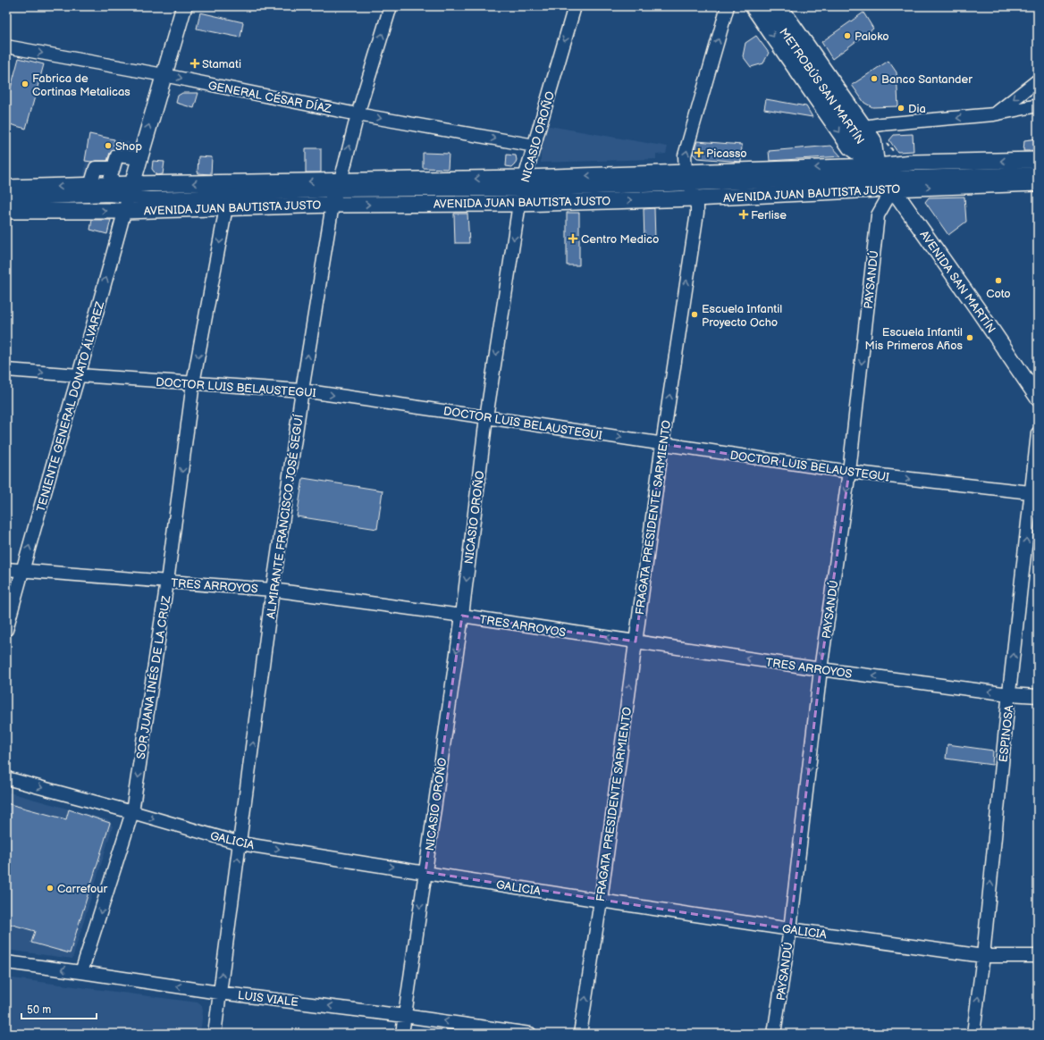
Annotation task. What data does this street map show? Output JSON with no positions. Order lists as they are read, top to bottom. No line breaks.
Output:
{"streets":{"main road":["AVENIDA JUAN BAUTISTA JUSTO","AVENIDA SAN MARTÍN"],"street":["METROBÚS SAN MARTÍN","GENERAL CÉSAR DÍAZ","NICASIO OROÑO","PAYSANDÚ","DOCTOR LUIS BELAUSTEGUI","TENIENTE GENERAL DONATO ÁLVAREZ","ALMIRANTE FRANCISCO JOSÉ SEGUÍ","FRAGATA PRESIDENTE SARMIENTO","TRES ARROYOS","SOR JUANA INÉS DE LA CRUZ","ESPINOSA","GALICIA","LUIS VIALE"]},"crossings":[["METROBÚS SAN MARTÍN","AVENIDA JUAN BAUTISTA JUSTO"],["METROBÚS SAN MARTÍN","PAYSANDÚ"],["METROBÚS SAN MARTÍN","AVENIDA SAN MARTÍN"],["GENERAL CÉSAR DÍAZ","NICASIO OROÑO"],["GENERAL CÉSAR DÍAZ","ALMIRANTE FRANCISCO JOSÉ SEGUÍ"],["NICASIO OROÑO","AVENIDA JUAN BAUTISTA JUSTO"],["NICASIO OROÑO","DOCTOR LUIS BELAUSTEGUI"],["NICASIO OROÑO","TRES ARROYOS"],["NICASIO OROÑO","GALICIA"],["NICASIO OROÑO","LUIS VIALE"],["AVENIDA JUAN BAUTISTA JUSTO","PAYSANDÚ"],["AVENIDA JUAN BAUTISTA JUSTO","AVENIDA SAN MARTÍN"],["AVENIDA JUAN BAUTISTA JUSTO","TENIENTE GENERAL DONATO ÁLVAREZ"],["AVENIDA JUAN BAUTISTA JUSTO","ALMIRANTE FRANCISCO JOSÉ SEGUÍ"],["AVENIDA JUAN BAUTISTA JUSTO","FRAGATA PRESIDENTE SARMIENTO"],["AVENIDA JUAN BAUTISTA JUSTO","SOR JUANA INÉS DE LA CRUZ"],["PAYSANDÚ","AVENIDA SAN MARTÍN"],["PAYSANDÚ","DOCTOR LUIS BELAUSTEGUI"],["PAYSANDÚ","TRES ARROYOS"],["PAYSANDÚ","GALICIA"],["DOCTOR LUIS BELAUSTEGUI","TENIENTE GENERAL DONATO ÁLVAREZ"],["DOCTOR LUIS BELAUSTEGUI","ALMIRANTE FRANCISCO JOSÉ SEGUÍ"],["DOCTOR LUIS BELAUSTEGUI","FRAGATA PRESIDENTE SARMIENTO"],["DOCTOR LUIS BELAUSTEGUI","SOR JUANA INÉS DE LA CRUZ"],["DOCTOR LUIS BELAUSTEGUI","ESPINOSA"],["TENIENTE GENERAL DONATO ÁLVAREZ","TRES ARROYOS"],["ALMIRANTE FRANCISCO JOSÉ SEGUÍ","TRES ARROYOS"],["ALMIRANTE FRANCISCO JOSÉ SEGUÍ","GALICIA"],["ALMIRANTE FRANCISCO JOSÉ SEGUÍ","LUIS VIALE"],["FRAGATA PRESIDENTE SARMIENTO","TRES ARROYOS"],["FRAGATA PRESIDENTE SARMIENTO","GALICIA"],["TRES ARROYOS","SOR JUANA INÉS DE LA CRUZ"],["TRES ARROYOS","ESPINOSA"],["SOR JUANA INÉS DE LA CRUZ","GALICIA"],["SOR JUANA INÉS DE LA CRUZ","LUIS VIALE"],["ESPINOSA","GALICIA"]],"one_way":["NICASIO OROÑO","PAYSANDÚ","DOCTOR LUIS BELAUSTEGUI","TENIENTE GENERAL DONATO ÁLVAREZ","ALMIRANTE FRANCISCO JOSÉ SEGUÍ","FRAGATA PRESIDENTE SARMIENTO","TRES ARROYOS","SOR JUANA INÉS DE LA CRUZ","ESPINOSA","GALICIA","LUIS VIALE"],"places":{"other":["Paloko","Banco Santander","Fabrica de Cortinas Metalicas","Dia","Shop","Coto","Escuela Infantil Proyecto Ocho","Escuela Infantil Mis Primeros Años","Carrefour"],"health":["Stamati","Picasso","Ferlise","Centro Medico"]},"scale_bar":"50 m"}
